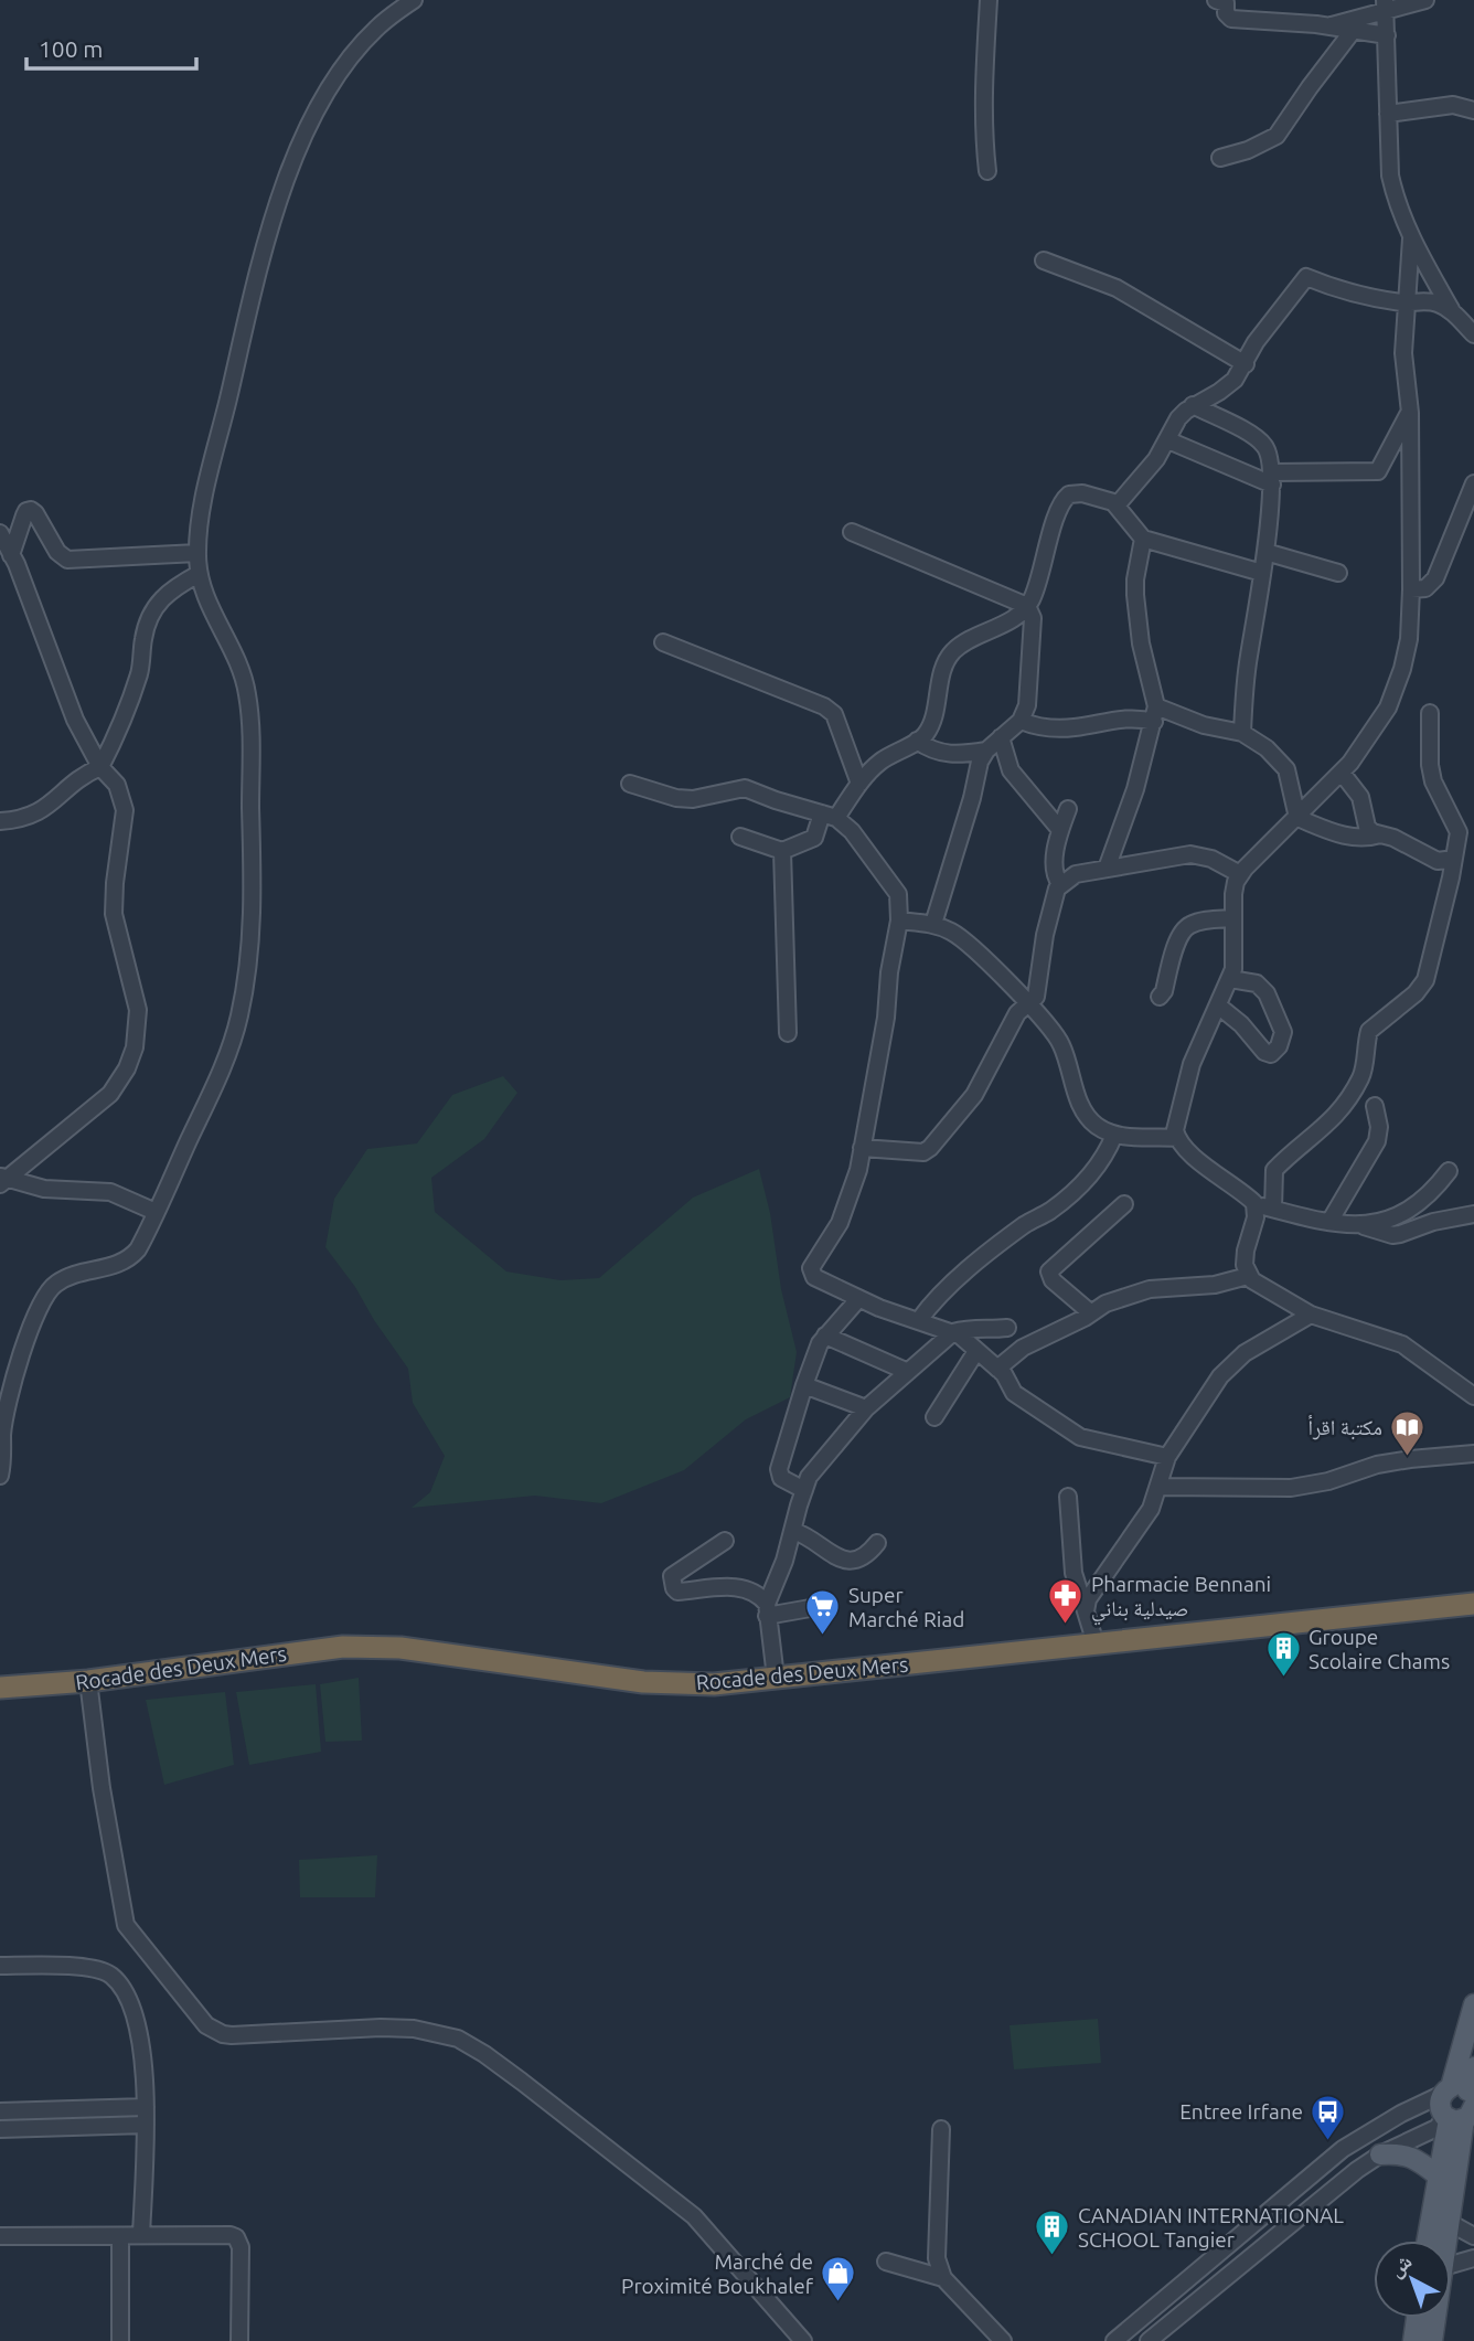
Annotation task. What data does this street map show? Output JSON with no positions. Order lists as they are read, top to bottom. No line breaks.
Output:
{"streets":{"highway":["Rocade des Deux Mers"]},"places":{"library":["مكتبة اقرأ"],"pharmacy":["Pharmacie Bennani صيدلية بناني"],"supermarket":["Super Marché Riad"],"building":["Groupe Scolaire Chams","CANADIAN INTERNATIONAL SCHOOL Tangier"],"bus stop":["Entree Irfane"],"shop":["Marché de Proximité Boukhalef"]},"scale_bar":"100 m","north":"top left"}
